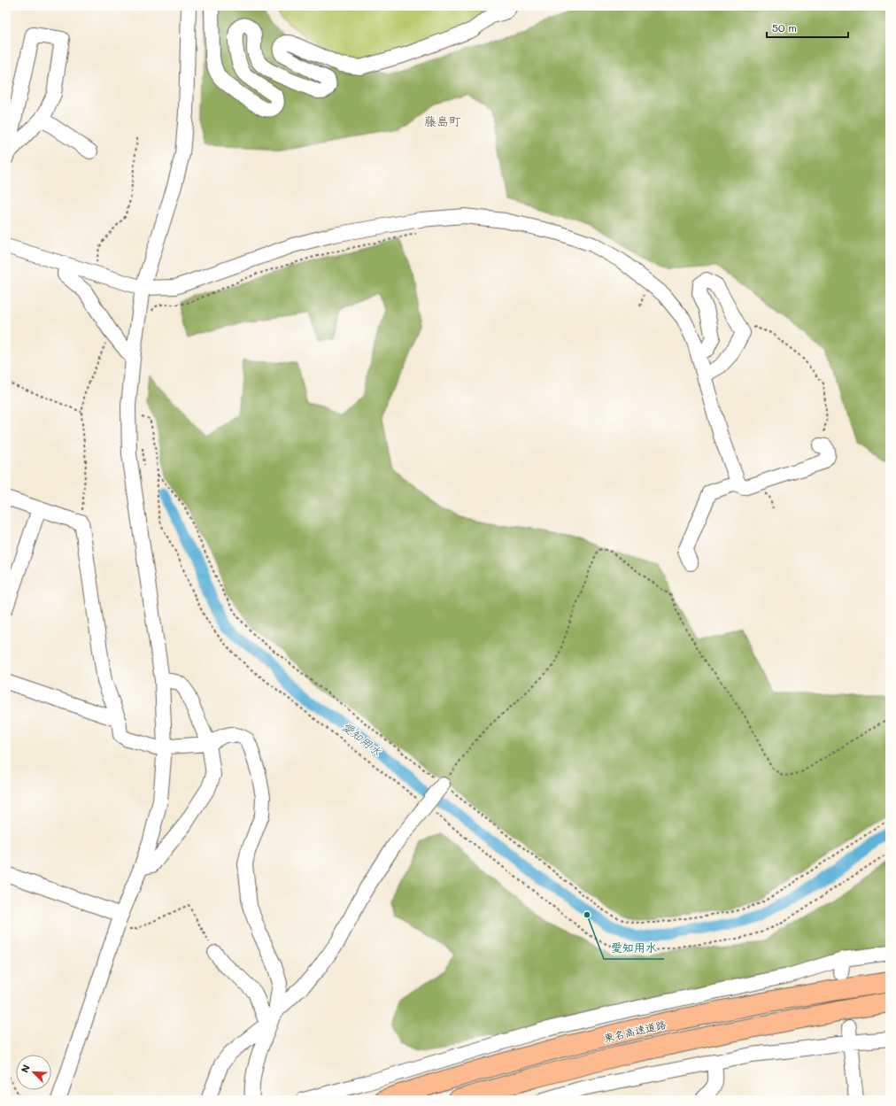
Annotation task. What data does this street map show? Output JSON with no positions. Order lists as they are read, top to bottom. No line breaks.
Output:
{"streets":{"highway":["東名高速道路"]},"districts":["藤島町"],"water":["愛知用水"],"places":["愛知用水"],"scale_bar":"50 m","north":"top left"}
